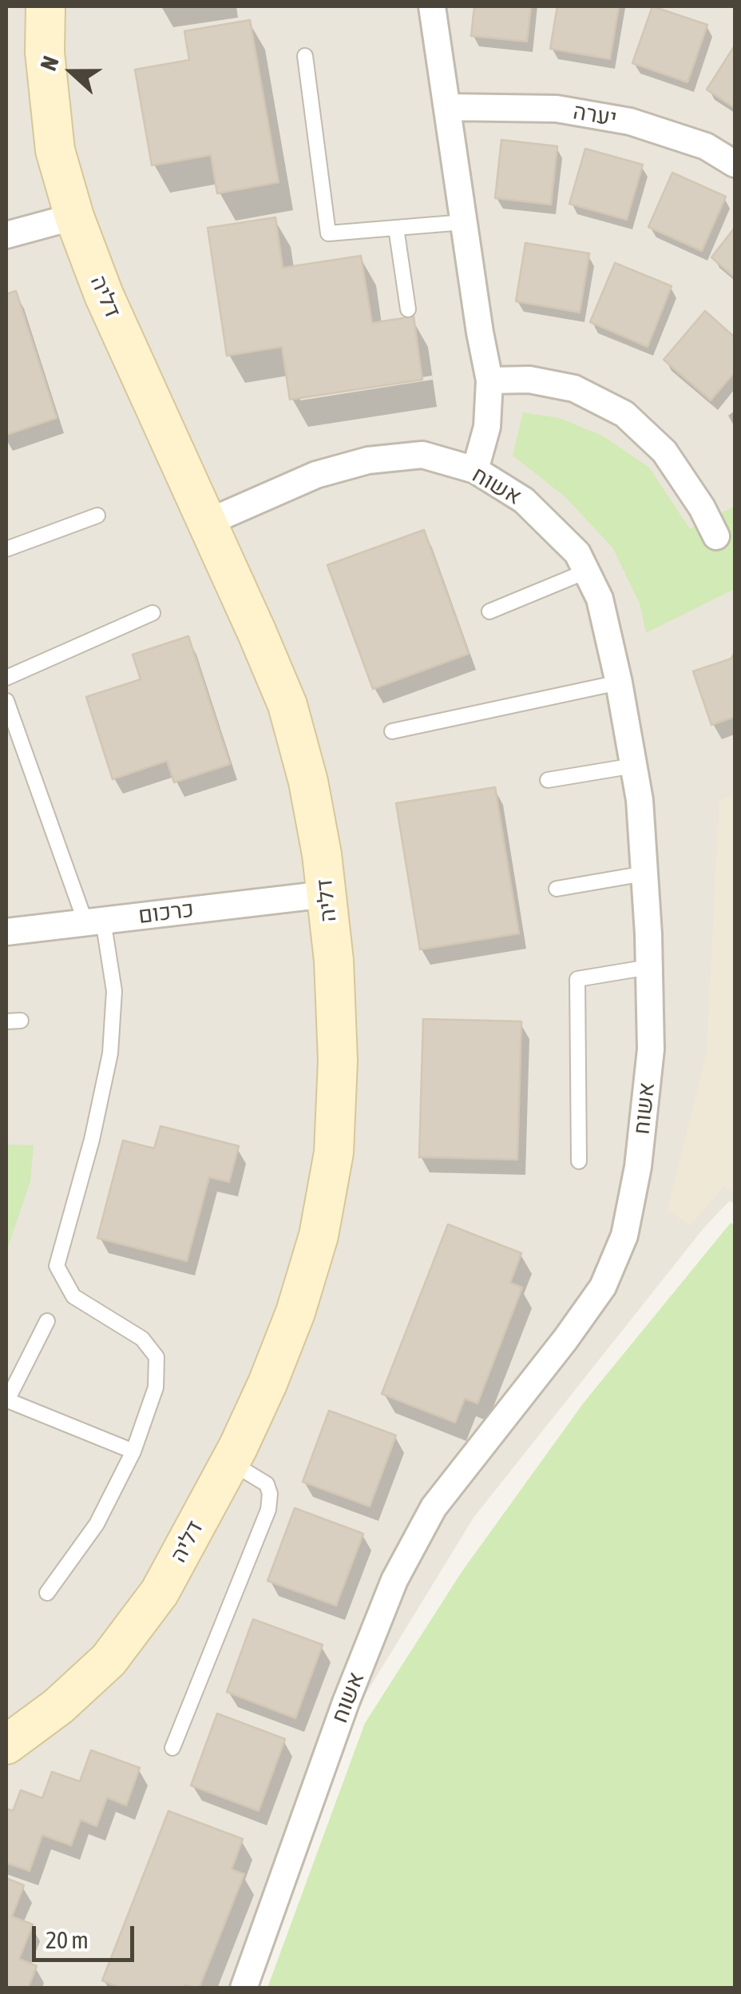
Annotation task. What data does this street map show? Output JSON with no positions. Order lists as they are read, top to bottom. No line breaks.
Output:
{"streets":{"street":["יערה","דליה","אשוח","כרכום"]},"crossings":[["דליה","אשוח"],["דליה","כרכום"]],"scale_bar":"20 m","north":"left"}
